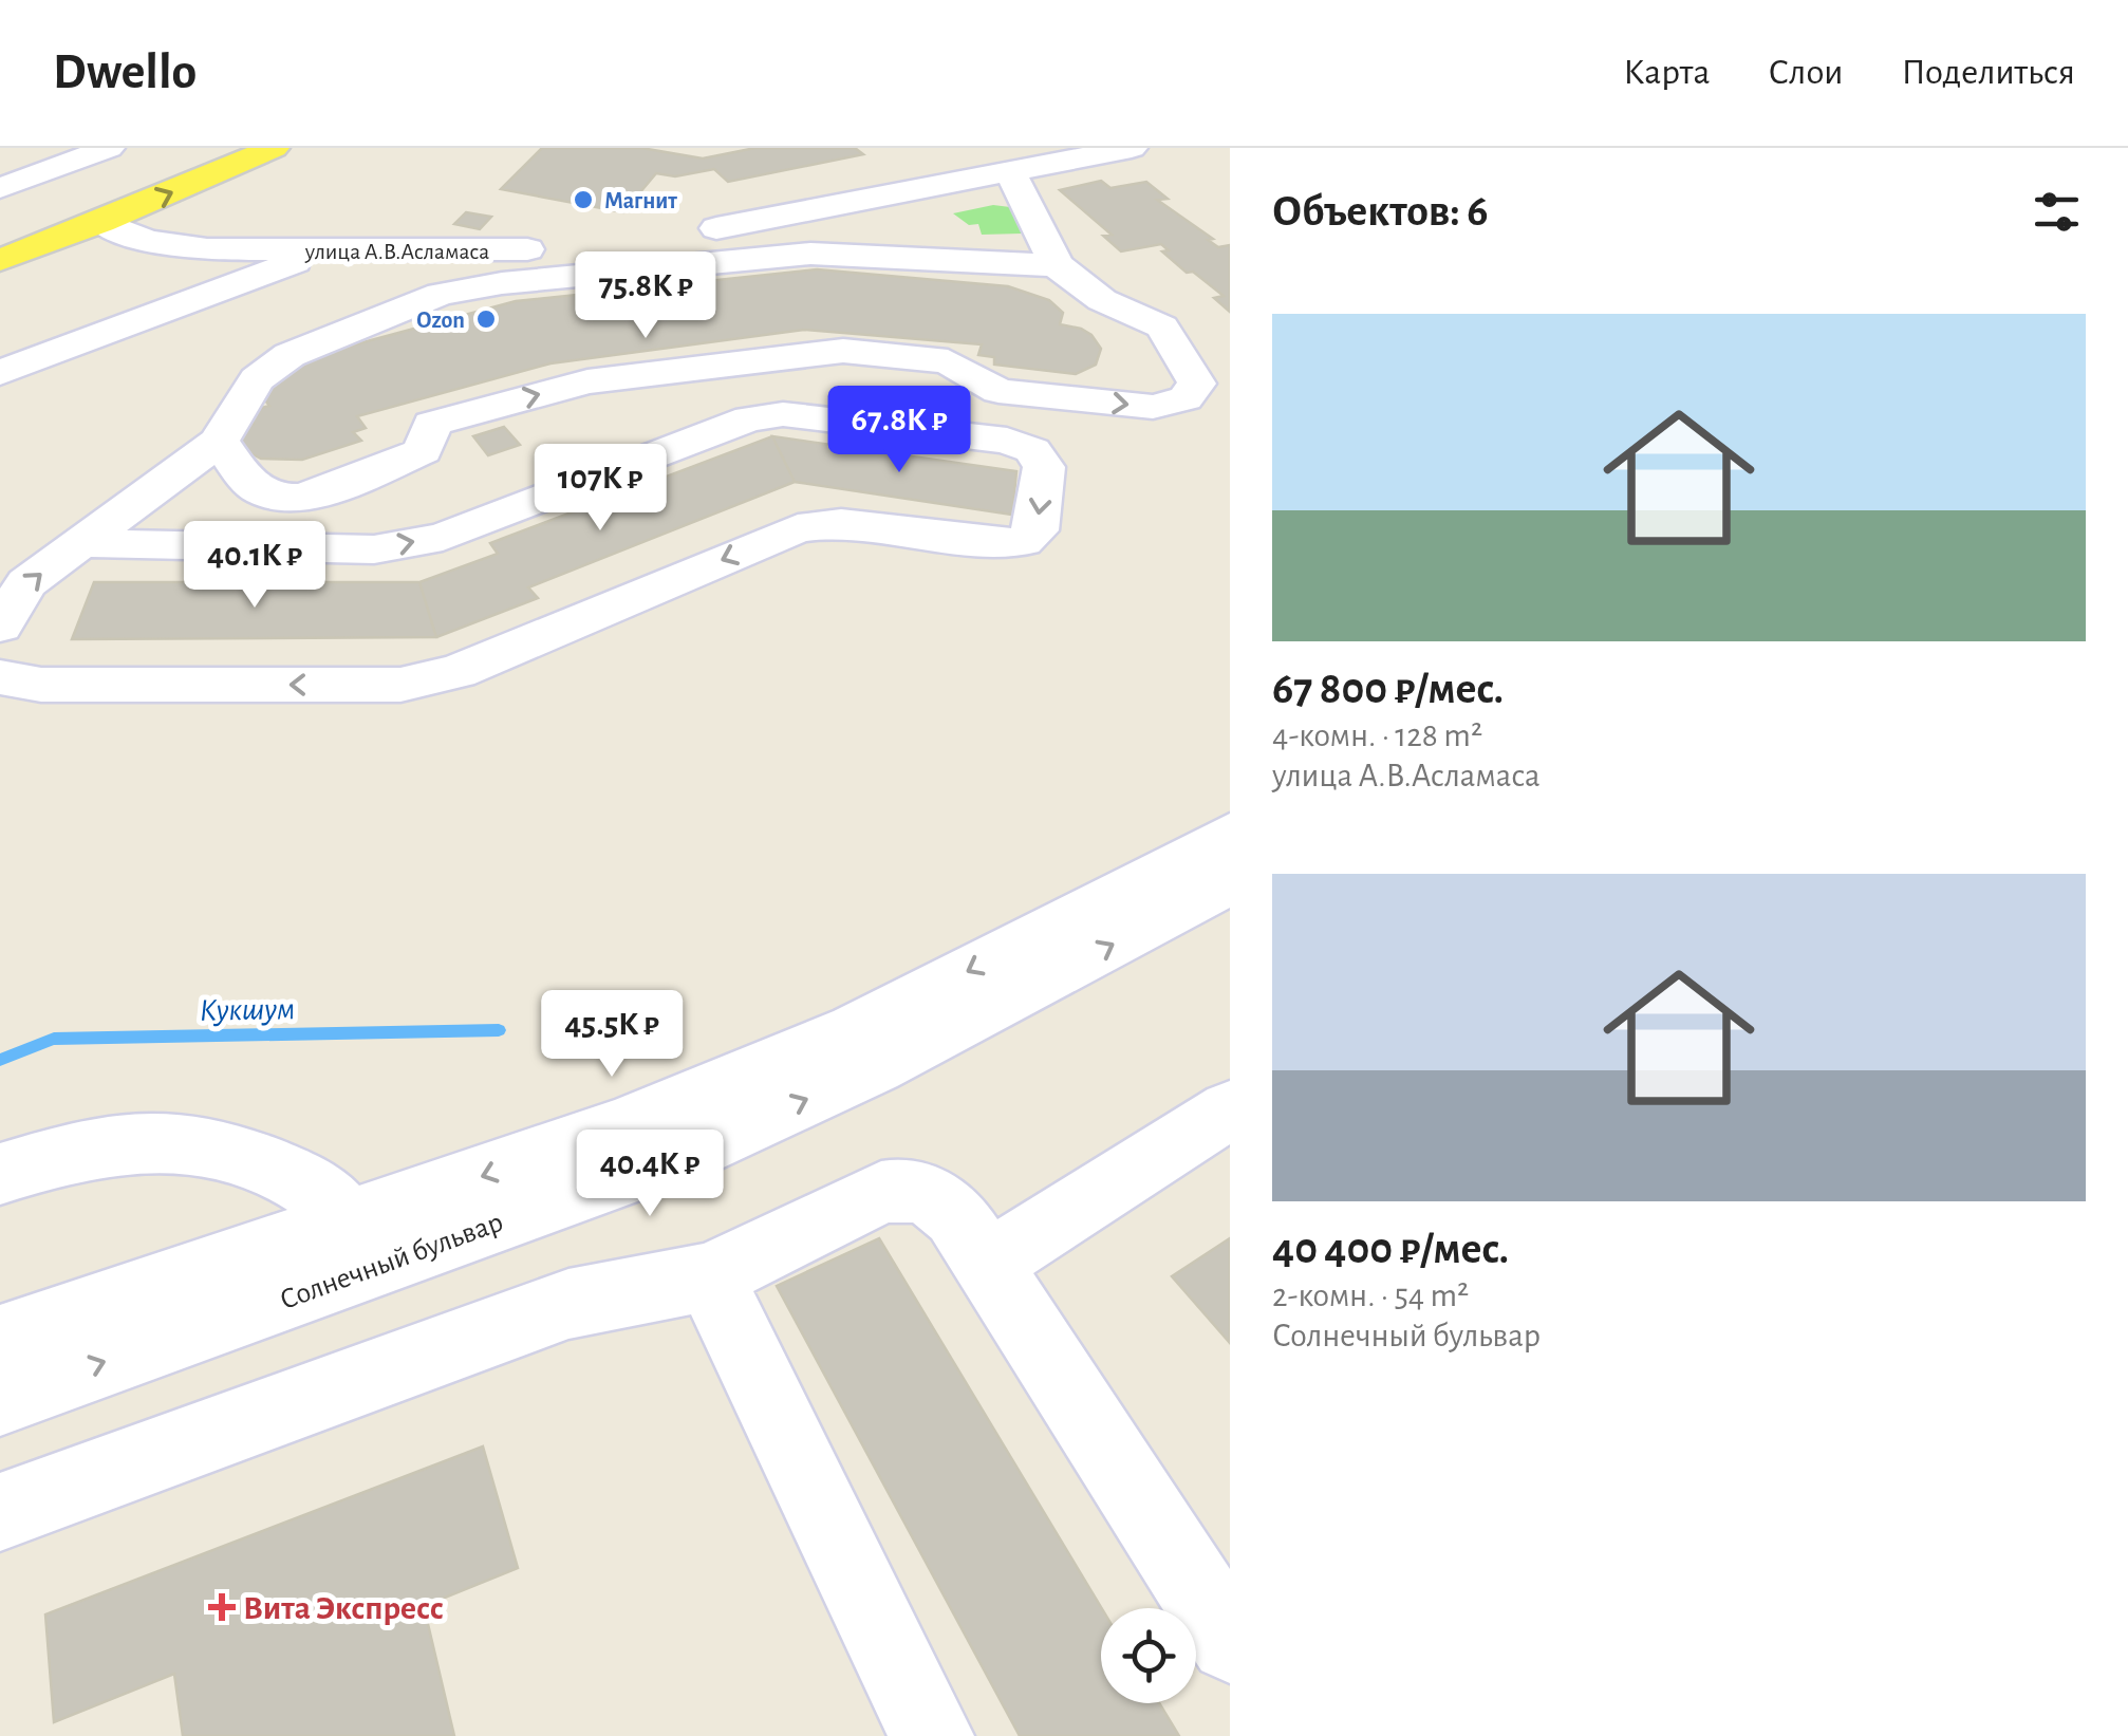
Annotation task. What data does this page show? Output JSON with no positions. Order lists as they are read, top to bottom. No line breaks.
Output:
{"streets":{"street":["улица А.В.Асламаса","Солнечный бульвар"]},"water":["Кукшум"],"places":{"other":["Магнит","Ozon"],"health":["Вита Экспресс"]},"page":{"header":"Dwello","nav":["Карта","Слои","Поделиться"],"heading":"Объектов: 6","price":["75.8K ₽","67.8K ₽","107K ₽","40.1K ₽","45.5K ₽","40.4K ₽"],"list":[{"name":"67 800 ₽/мес.","note":"4-комн. · 128 m² · улица А.В.Асламаса"},{"name":"40 400 ₽/мес.","note":"2-комн. · 54 m² · Солнечный бульвар"}]}}
